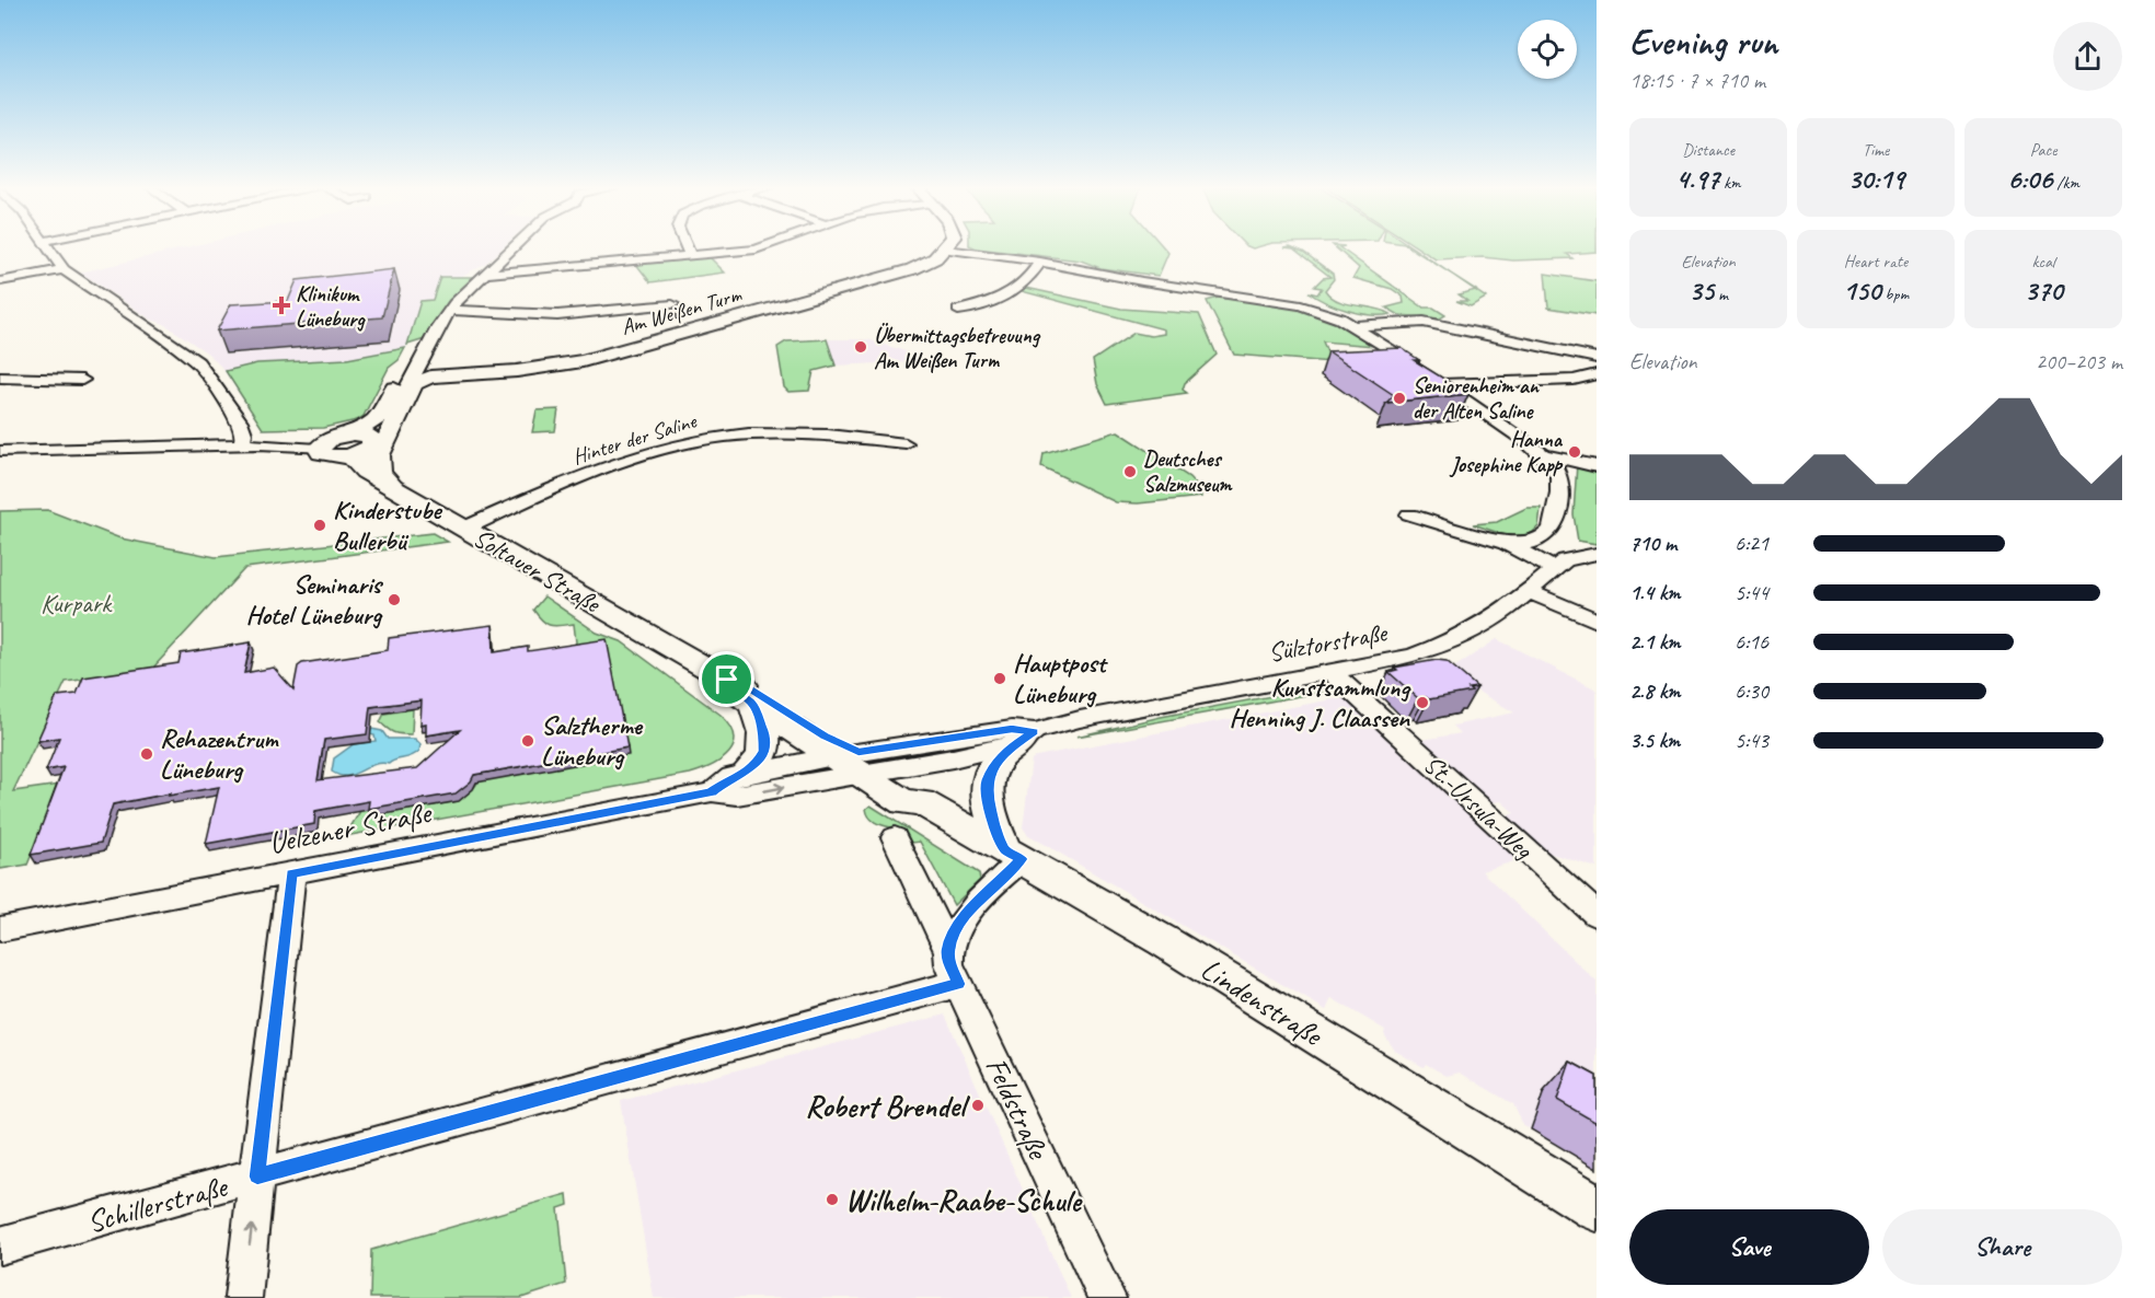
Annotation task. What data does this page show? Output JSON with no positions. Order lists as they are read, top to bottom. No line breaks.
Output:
{"streets":{"main road":["Am Weißen Turm","Soltauer Straße","Lindenstraße"],"street":["Hinter der Saline","Sülztorstraße","St.-Ursula-Weg","Uelzener Straße","Feldstraße","Schillerstraße"]},"crossings":[["Hinter der Saline","Soltauer Straße"],["Soltauer Straße","Sülztorstraße"],["Soltauer Straße","Uelzener Straße"],["Soltauer Straße","Lindenstraße"],["Sülztorstraße","St.-Ursula-Weg"],["Sülztorstraße","Uelzener Straße"],["Sülztorstraße","Lindenstraße"],["Uelzener Straße","Lindenstraße"],["Feldstraße","Schillerstraße"]],"parks":["Kurpark"],"places":{"health":["Klinikum Lüneburg"],"other":["Übermittagsbetreuung Am Weißen Turm","Seniorenheim an der Alten Saline","Hanna Josephine Kapp","Deutsches Salzmuseum","Kinderstube Bullerbü","Seminaris Hotel Lüneburg","Hauptpost Lüneburg","Kunstsammlung Henning J. Claassen","Salztherme Lüneburg","Rehazentrum Lüneburg","Robert Brendel","Wilhelm-Raabe-Schule"]},"page":{"heading":["Evening run","18:15 · 7 × 710 m"],"stats":[["Distance","4.97 km"],["Time","30:19"],["Pace","6:06 /km"],["Elevation","35 m"],["Heart rate","150 bpm"],["kcal","370"]],"chart":["Elevation","200–203 m"],"list":[{"name":"710 m","note":"6:21"},{"name":"1.4 km","note":"5:44"},{"name":"2.1 km","note":"6:16"},{"name":"2.8 km","note":"6:30"},{"name":"3.5 km","note":"5:43"}],"buttons":["Save","Share"]}}
